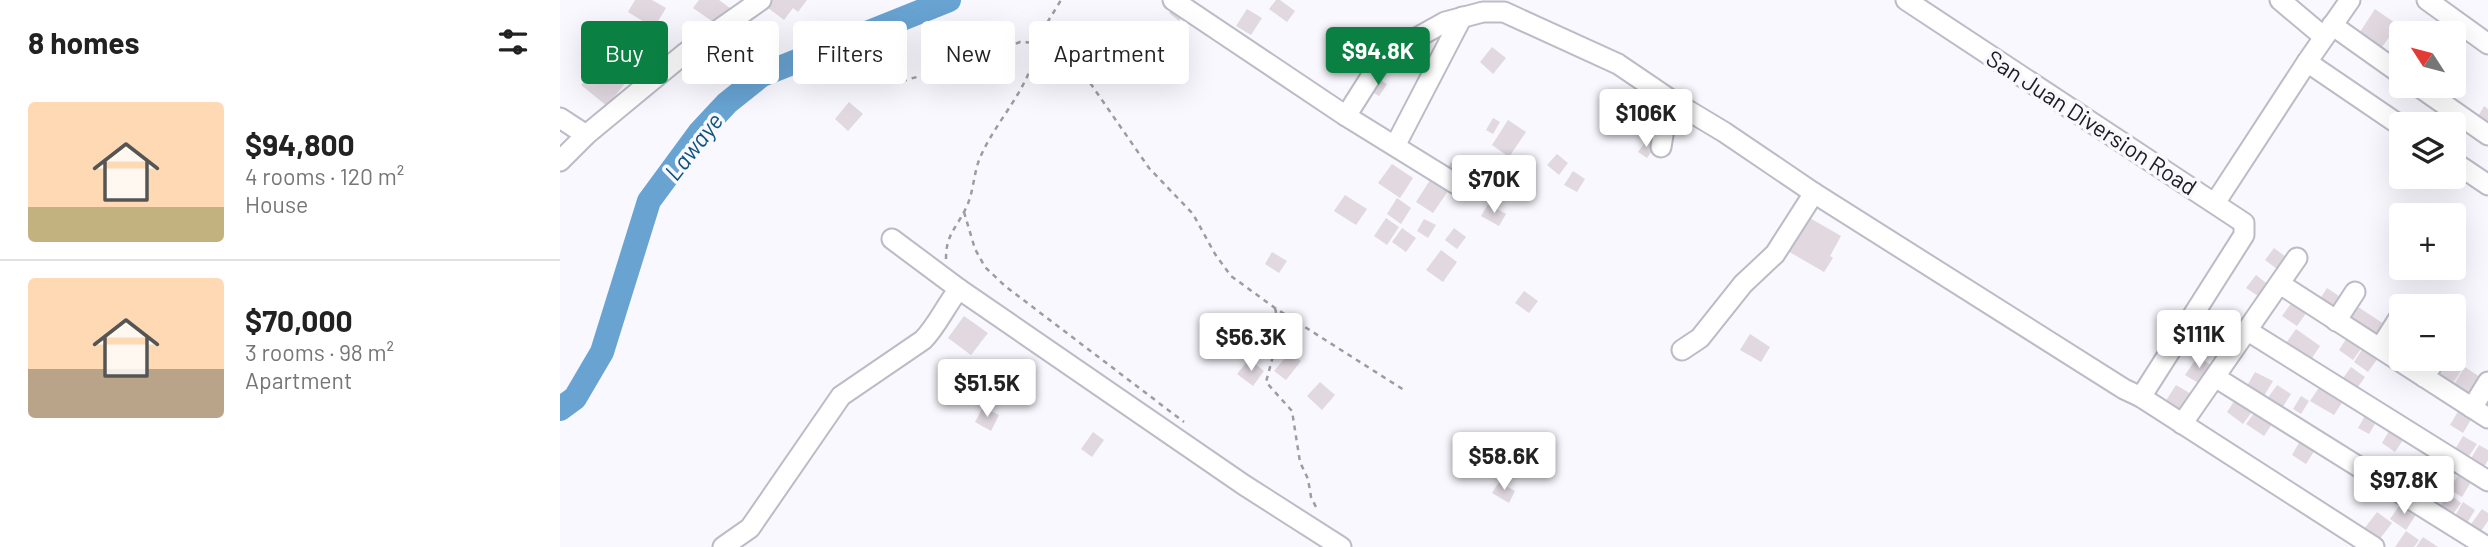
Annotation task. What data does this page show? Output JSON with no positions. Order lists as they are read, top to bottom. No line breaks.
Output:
{"streets":{"street":["San Juan Diversion Road"]},"water":["Lawaye"],"north":"top left","page":{"heading":"8 homes","map_buttons":["+","−"],"chip":["Buy","Rent","Filters","New","Apartment"],"price":["$94.8K","$106K","$70K","$111K","$56.3K","$51.5K","$58.6K","$97.8K"],"list":[{"name":"$94,800","note":"4 rooms · 120 m² · House"},{"name":"$70,000","note":"3 rooms · 98 m² · Apartment"}]}}
